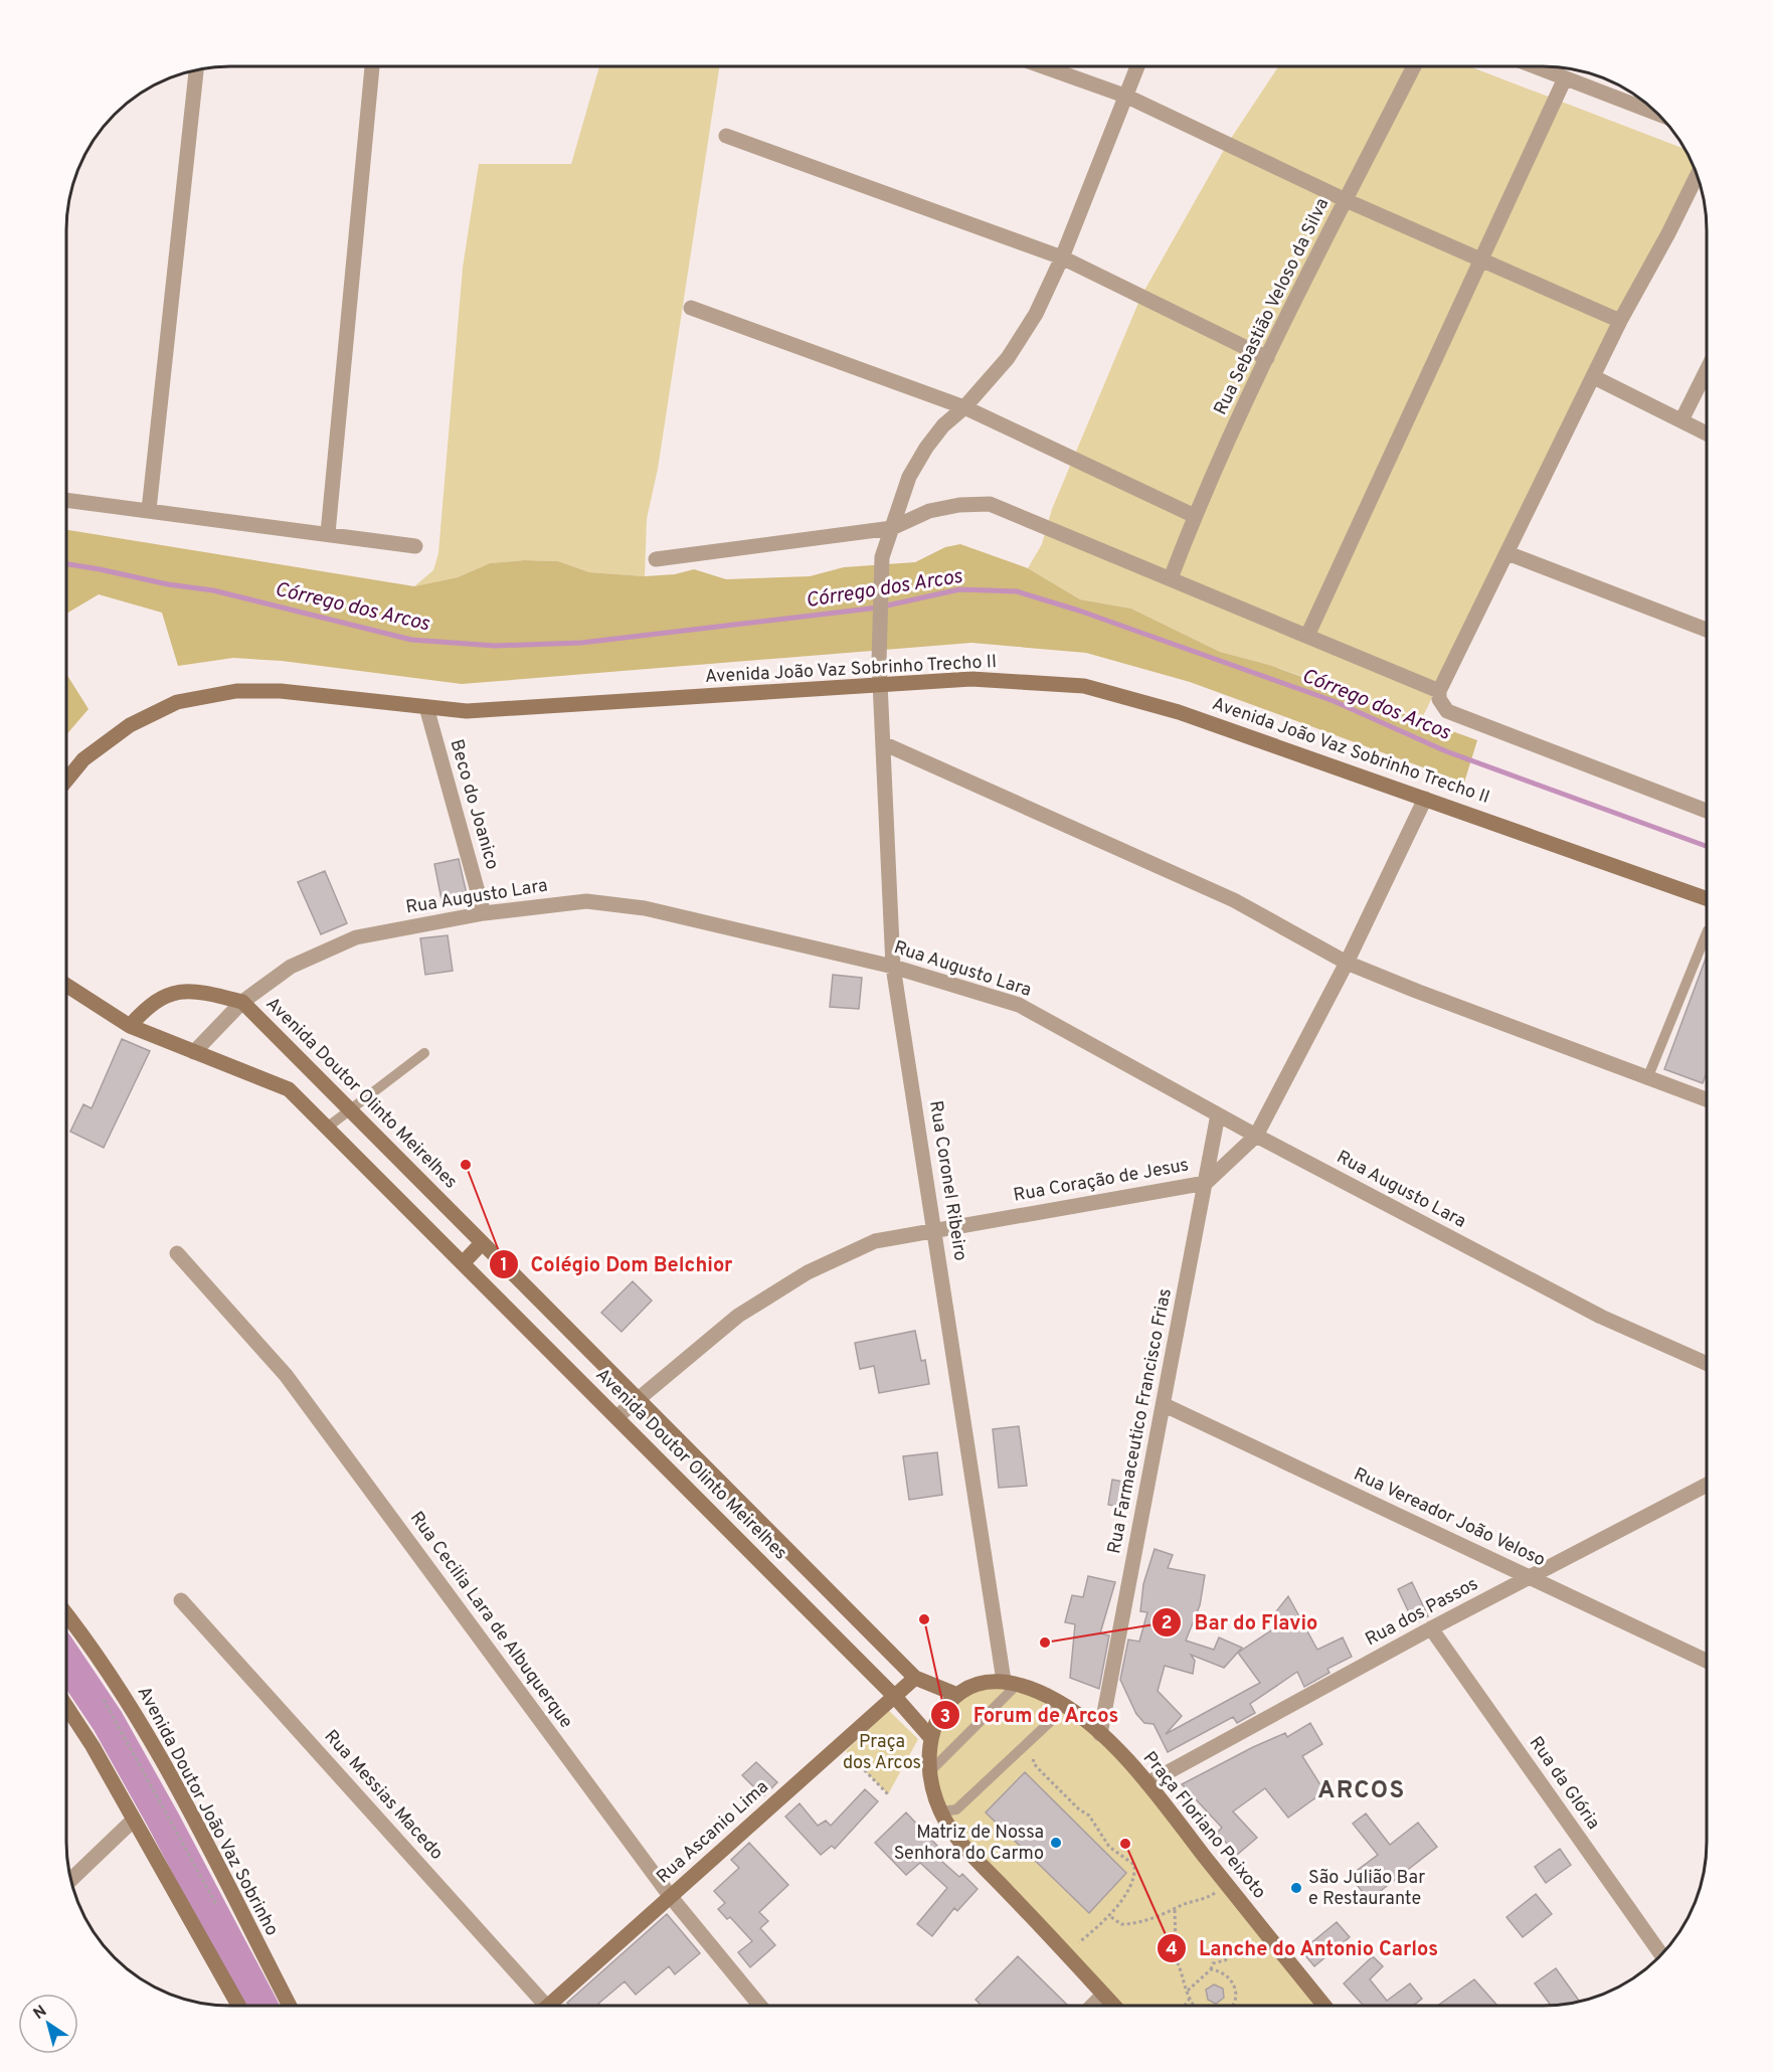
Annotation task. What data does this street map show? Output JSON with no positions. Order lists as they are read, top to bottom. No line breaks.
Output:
{"streets":{"main road":["Avenida João Vaz Sobrinho Trecho II","Avenida Doutor Olinto Meirelhes","Avenida Doutor João Vaz Sobrinho","Praça Floriano Peixoto","Rua Ascanio Lima"],"street":["Rua Sebastião Veloso da Silva","Beco do Joanico","Rua Augusto Lara","Rua Coronel Ribeiro","Rua Coração de Jesus","Rua Farmaceutico Francisco Frias","Rua Vereador João Veloso","Rua dos Passos","Rua Cecilia Lara de Albuquerque","Rua da Glória","Rua Messias Macedo"]},"crossings":[["Avenida João Vaz Sobrinho Trecho II","Beco do Joanico"],["Avenida João Vaz Sobrinho Trecho II","Rua Coronel Ribeiro"],["Avenida João Vaz Sobrinho Trecho II","Rua Coração de Jesus"],["Beco do Joanico","Rua Augusto Lara"],["Rua Augusto Lara","Avenida Doutor Olinto Meirelhes"],["Rua Augusto Lara","Rua Coronel Ribeiro"],["Rua Augusto Lara","Rua Coração de Jesus"],["Rua Augusto Lara","Rua Farmaceutico Francisco Frias"],["Avenida Doutor Olinto Meirelhes","Rua Coração de Jesus"],["Avenida Doutor Olinto Meirelhes","Rua Ascanio Lima"],["Rua Coronel Ribeiro","Rua Coração de Jesus"],["Rua Coronel Ribeiro","Praça Floriano Peixoto"],["Rua Coração de Jesus","Rua Farmaceutico Francisco Frias"],["Rua Farmaceutico Francisco Frias","Rua Vereador João Veloso"],["Rua Farmaceutico Francisco Frias","Praça Floriano Peixoto"],["Rua Vereador João Veloso","Rua dos Passos"],["Rua dos Passos","Rua da Glória"],["Rua dos Passos","Praça Floriano Peixoto"],["Rua Cecilia Lara de Albuquerque","Rua Ascanio Lima"]],"districts":["ARCOS"],"water":["Córrego dos Arcos"],"parks":["Praça dos Arcos"],"places":["Colégio Dom Belchior","Forum de Arcos","Bar do Flavio","Matriz de Nossa Senhora do Carmo","Lanche do Antonio Carlos","São Julião Bar e Restaurante"],"north":"top left"}
